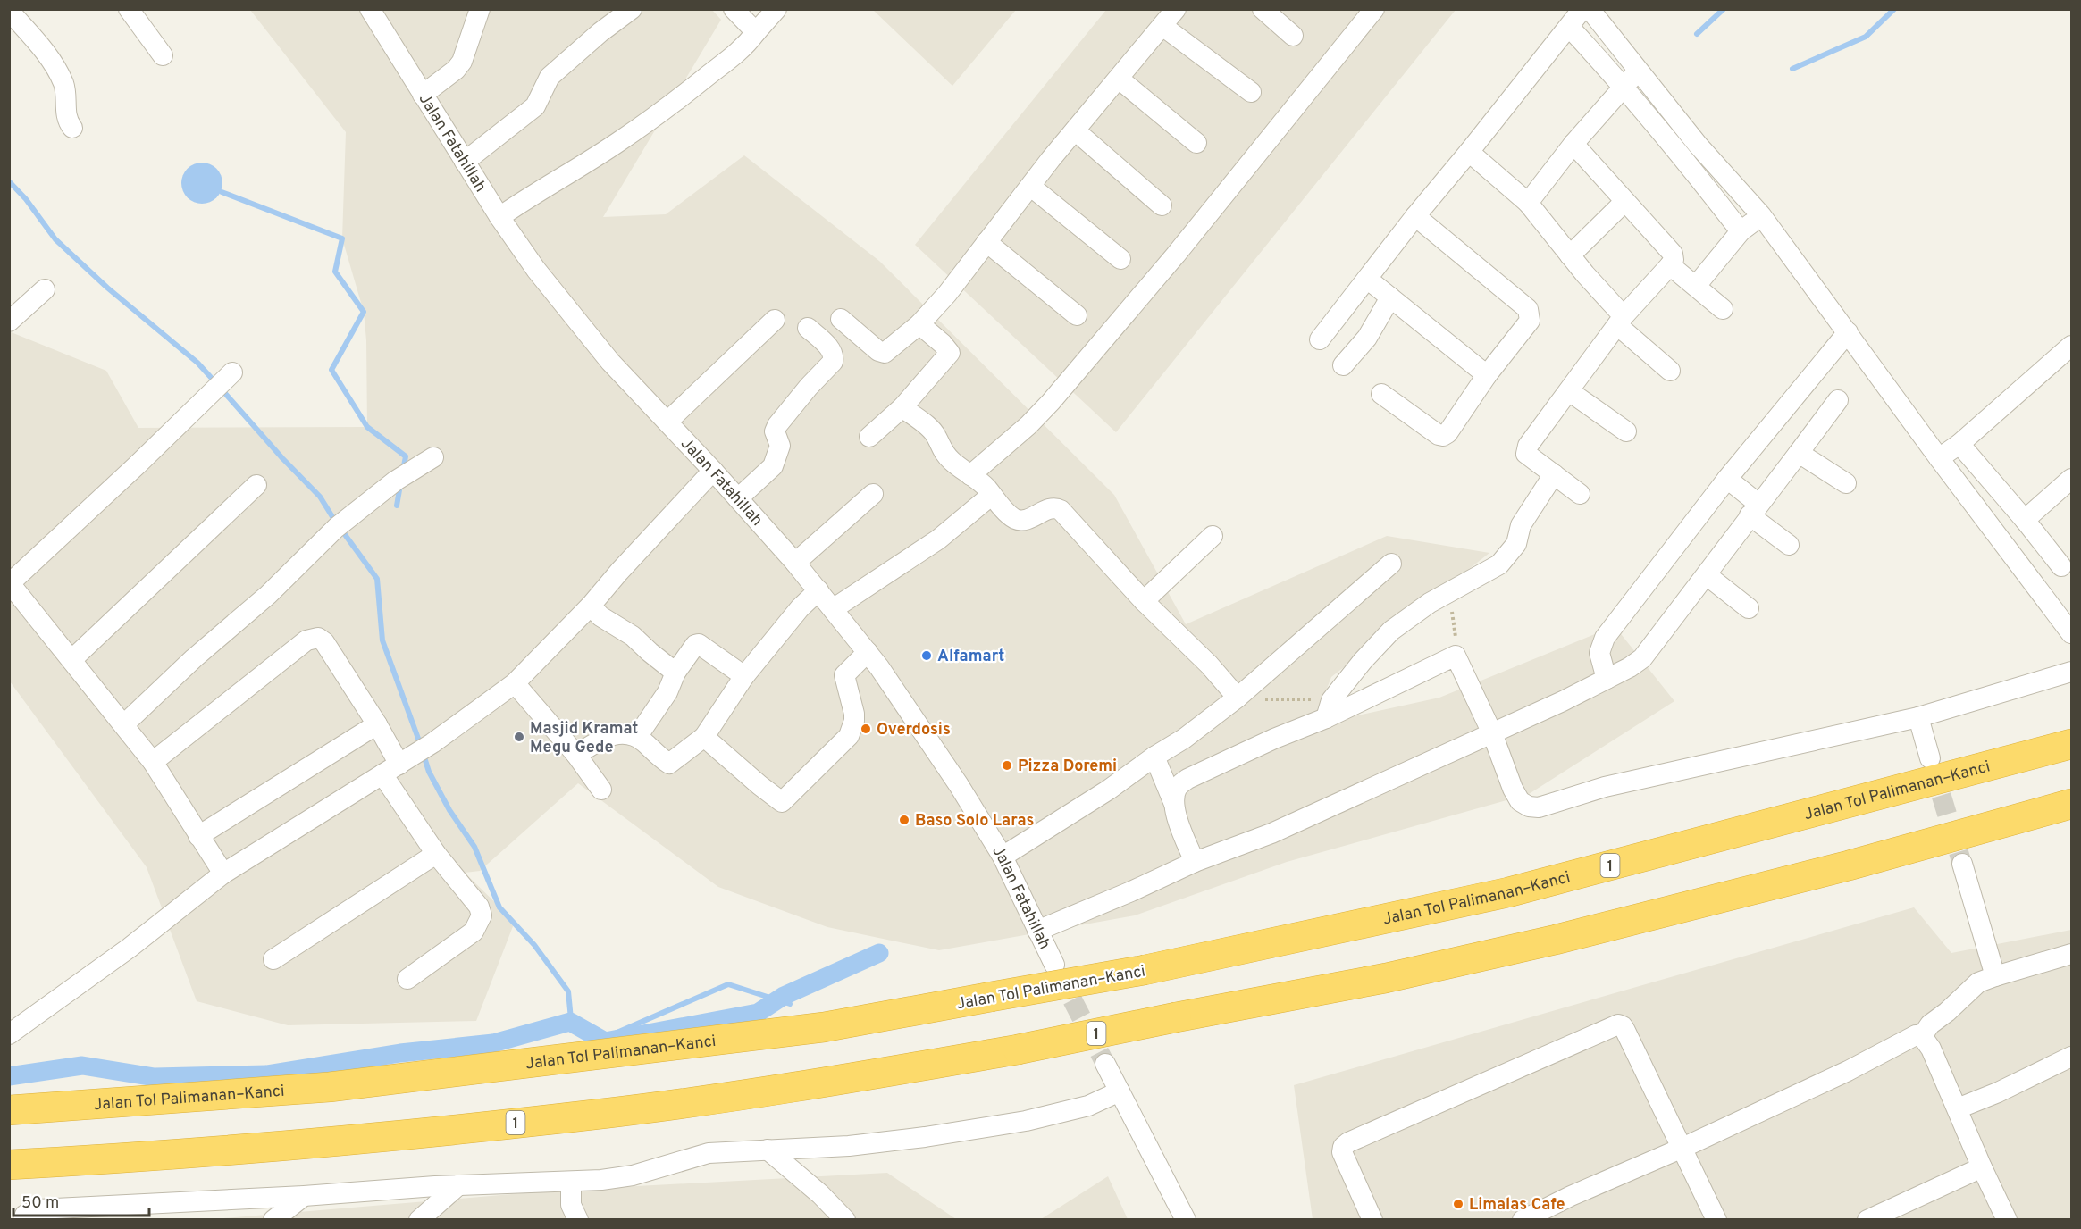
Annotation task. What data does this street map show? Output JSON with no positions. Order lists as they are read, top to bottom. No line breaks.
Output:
{"streets":{"highway":["Jalan Tol Palimanan–Kanci","1"],"street":["Jalan Fatahillah"]},"places":["Alfamart","Overdosis","Masjid Kramat Megu Gede","Pizza Doremi","Baso Solo Laras","Limalas Cafe"],"scale_bar":"50 m"}
